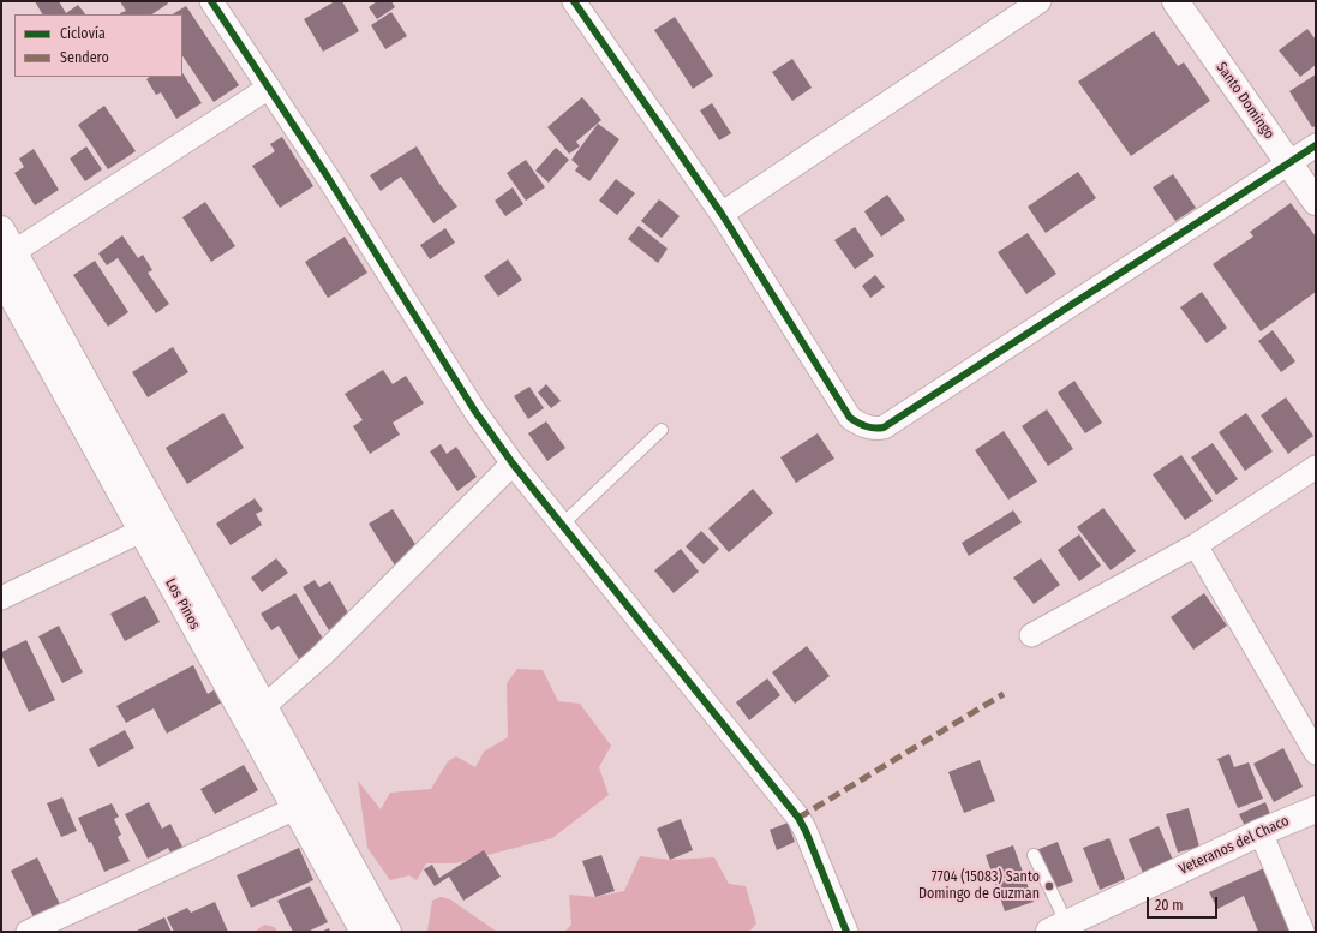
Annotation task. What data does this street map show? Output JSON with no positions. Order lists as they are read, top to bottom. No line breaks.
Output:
{"streets":{"street":["Santo Domingo","Los Pinos","Veteranos del Chaco"]},"places":["7704 (15083) Santo Domingo de Guzman"],"legend":["Ciclovía","Sendero"],"scale_bar":"20 m"}
